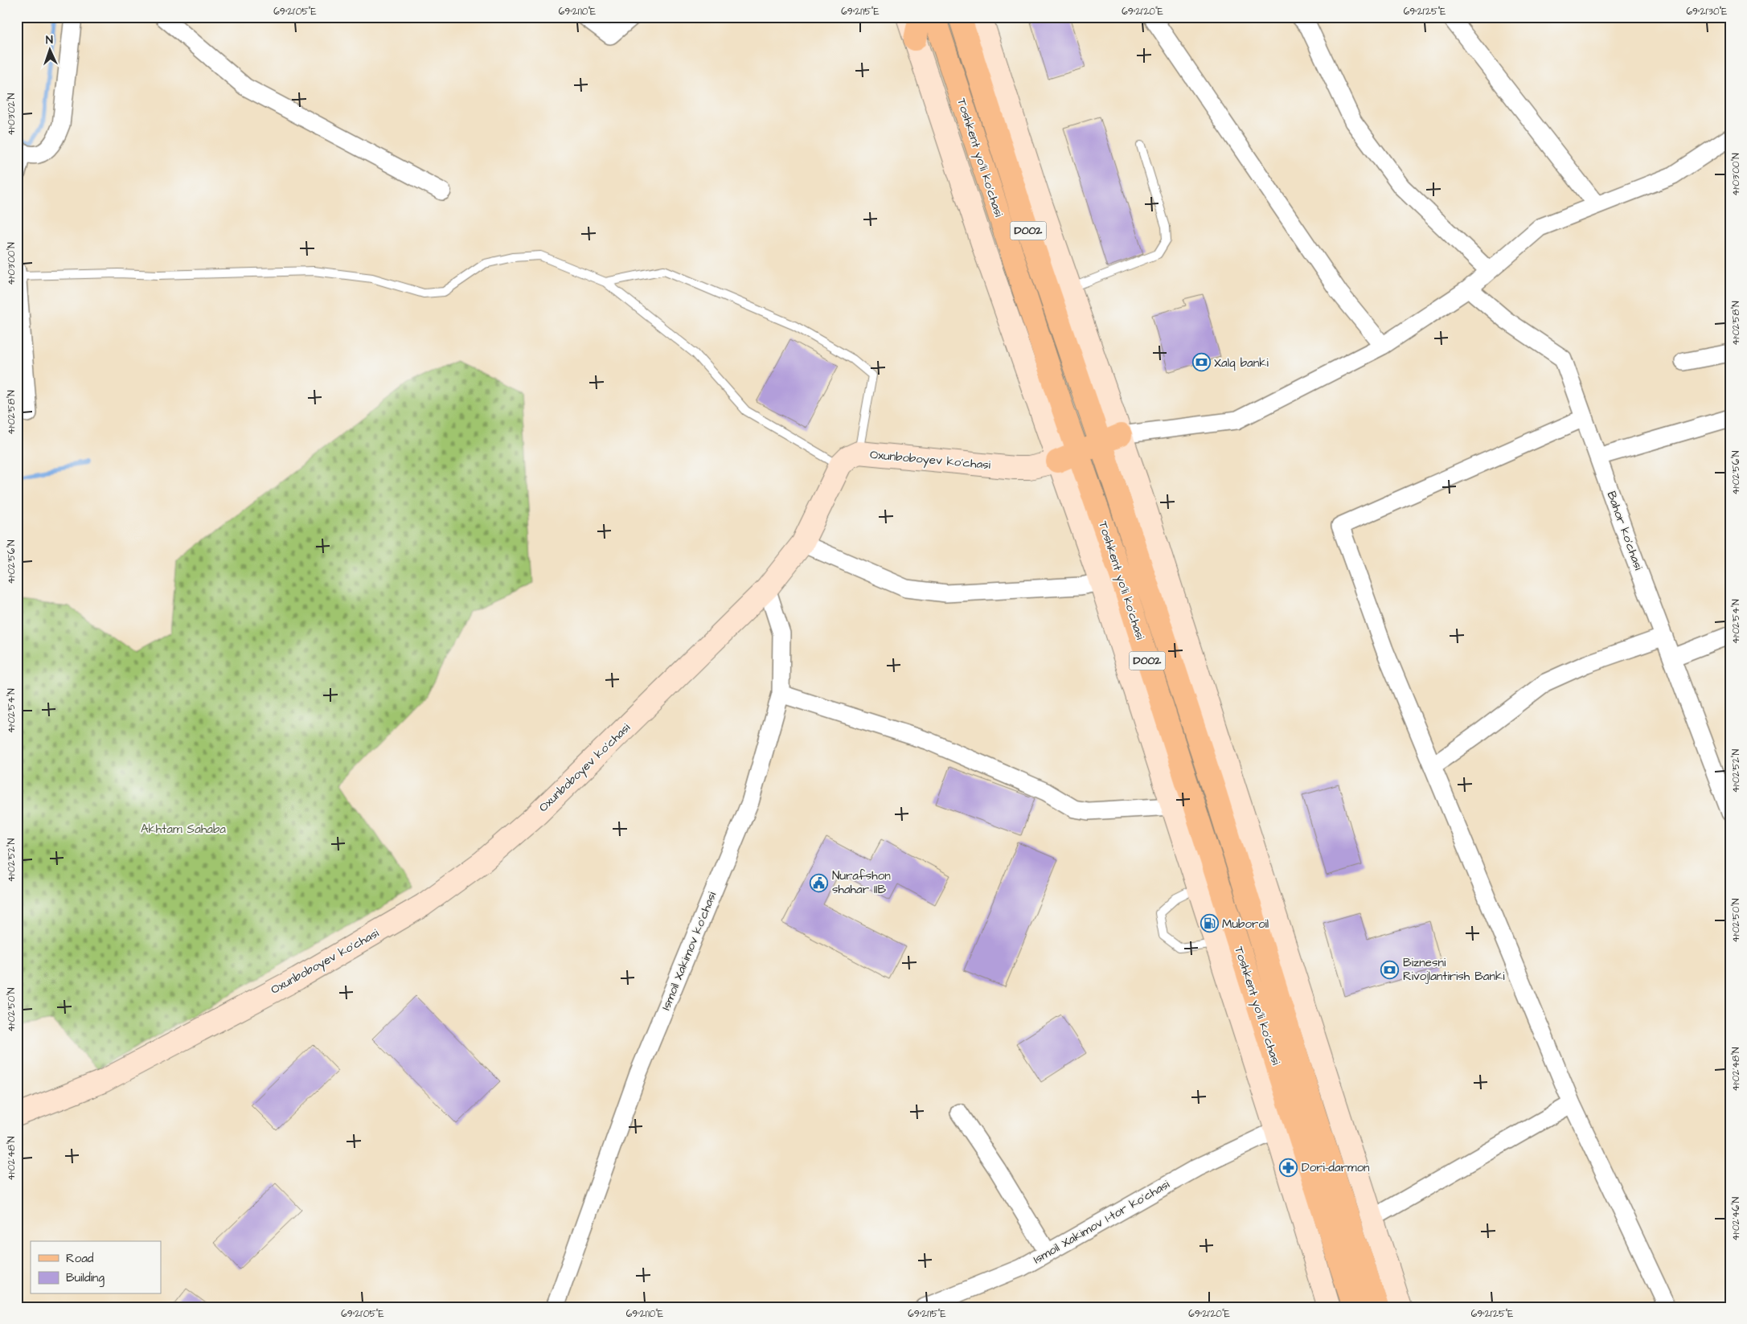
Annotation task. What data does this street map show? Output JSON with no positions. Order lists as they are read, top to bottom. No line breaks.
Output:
{"streets":{"main road":["Toshkent yo'li ko'chasi","D002","Oxunboboyev ko‘chasi"],"street":["Bahor ko‘chasi","Ismoil Xakimov ko‘chasi","Ismoil Xakimov 1-tor ko‘chasi"]},"crossings":[["Toshkent yo'li ko'chasi","Oxunboboyev ko‘chasi"],["Oxunboboyev ko‘chasi","Ismoil Xakimov ko‘chasi"]],"parks":["Akhtam Sahaba"],"places":{"bank":["Xalq banki","Biznesni Rivojlantirish Banki"],"public building":["Nurafshon shahar IIB"],"fuel station":["Muboroil"],"pharmacy":["Dori-darmon"]},"legend":["Road","Building"],"north":"top","coordinates":["69°21'05\"E","69°21'10\"E","69°21'15\"E","69°21'20\"E","69°21'25\"E","69°21'30\"E","41°03'02\"N","41°03'00\"N","41°02'58\"N","41°02'56\"N","41°02'54\"N","41°02'52\"N","41°02'50\"N","41°02'48\"N","41°02'46\"N"]}
